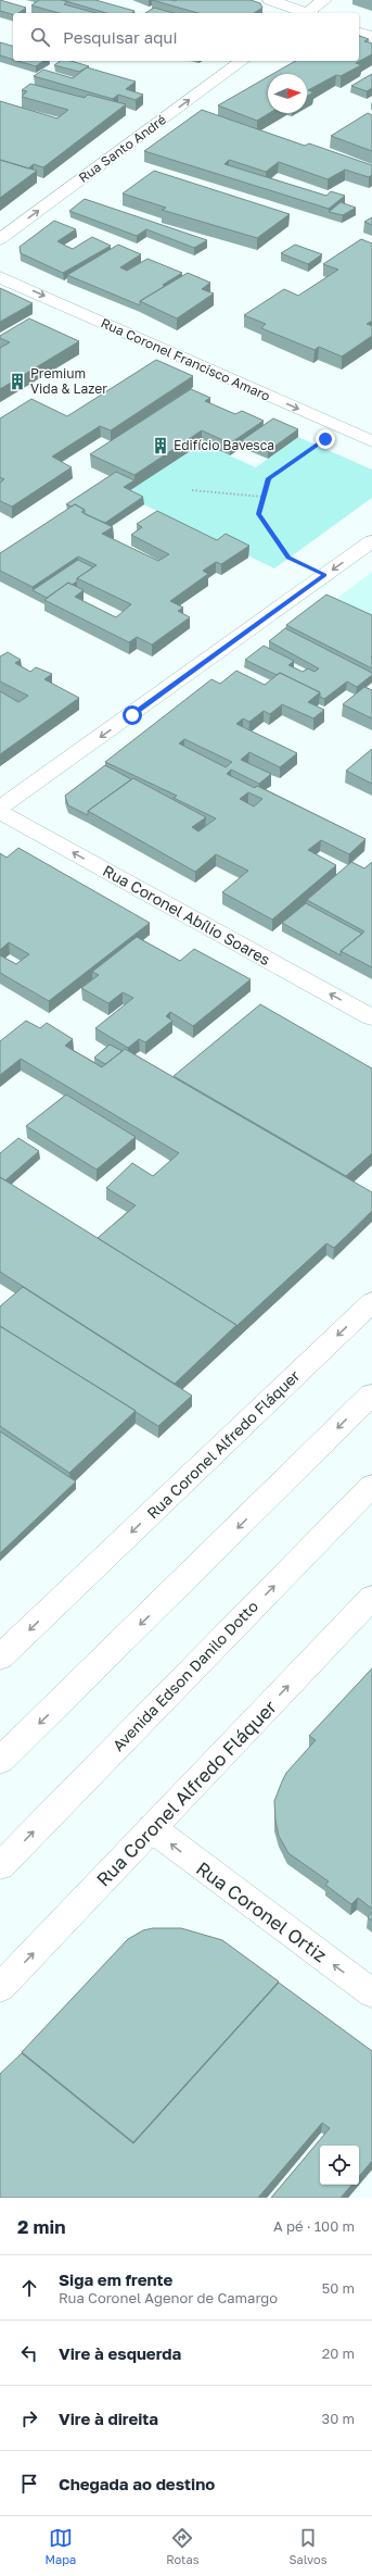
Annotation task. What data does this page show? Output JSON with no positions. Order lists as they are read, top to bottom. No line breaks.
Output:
{"streets":{"main road":["Rua Santo André","Rua Coronel Francisco Amaro","Rua Coronel Abílio Soares","Rua Coronel Alfredo Fláquer","Avenida Edson Danilo Dotto","Rua Coronel Ortiz"]},"crossings":[["Rua Coronel Alfredo Fláquer","Rua Coronel Ortiz"]],"one_way":["Rua Santo André","Rua Coronel Francisco Amaro","Rua Coronel Abílio Soares","Rua Coronel Ortiz"],"places":{"building":["Premium Vida & Lazer","Edifício Bavesca"]},"north":"right","page":{"search":"Pesquisar aqui","heading":["2 min","A pé · 100 m"],"list":[["Siga em frente","Rua Coronel Agenor de Camargo","50 m"],["Vire à esquerda","20 m"],["Vire à direita","30 m"],"Chegada ao destino"],"nav":["Mapa","Rotas","Salvos"]}}
